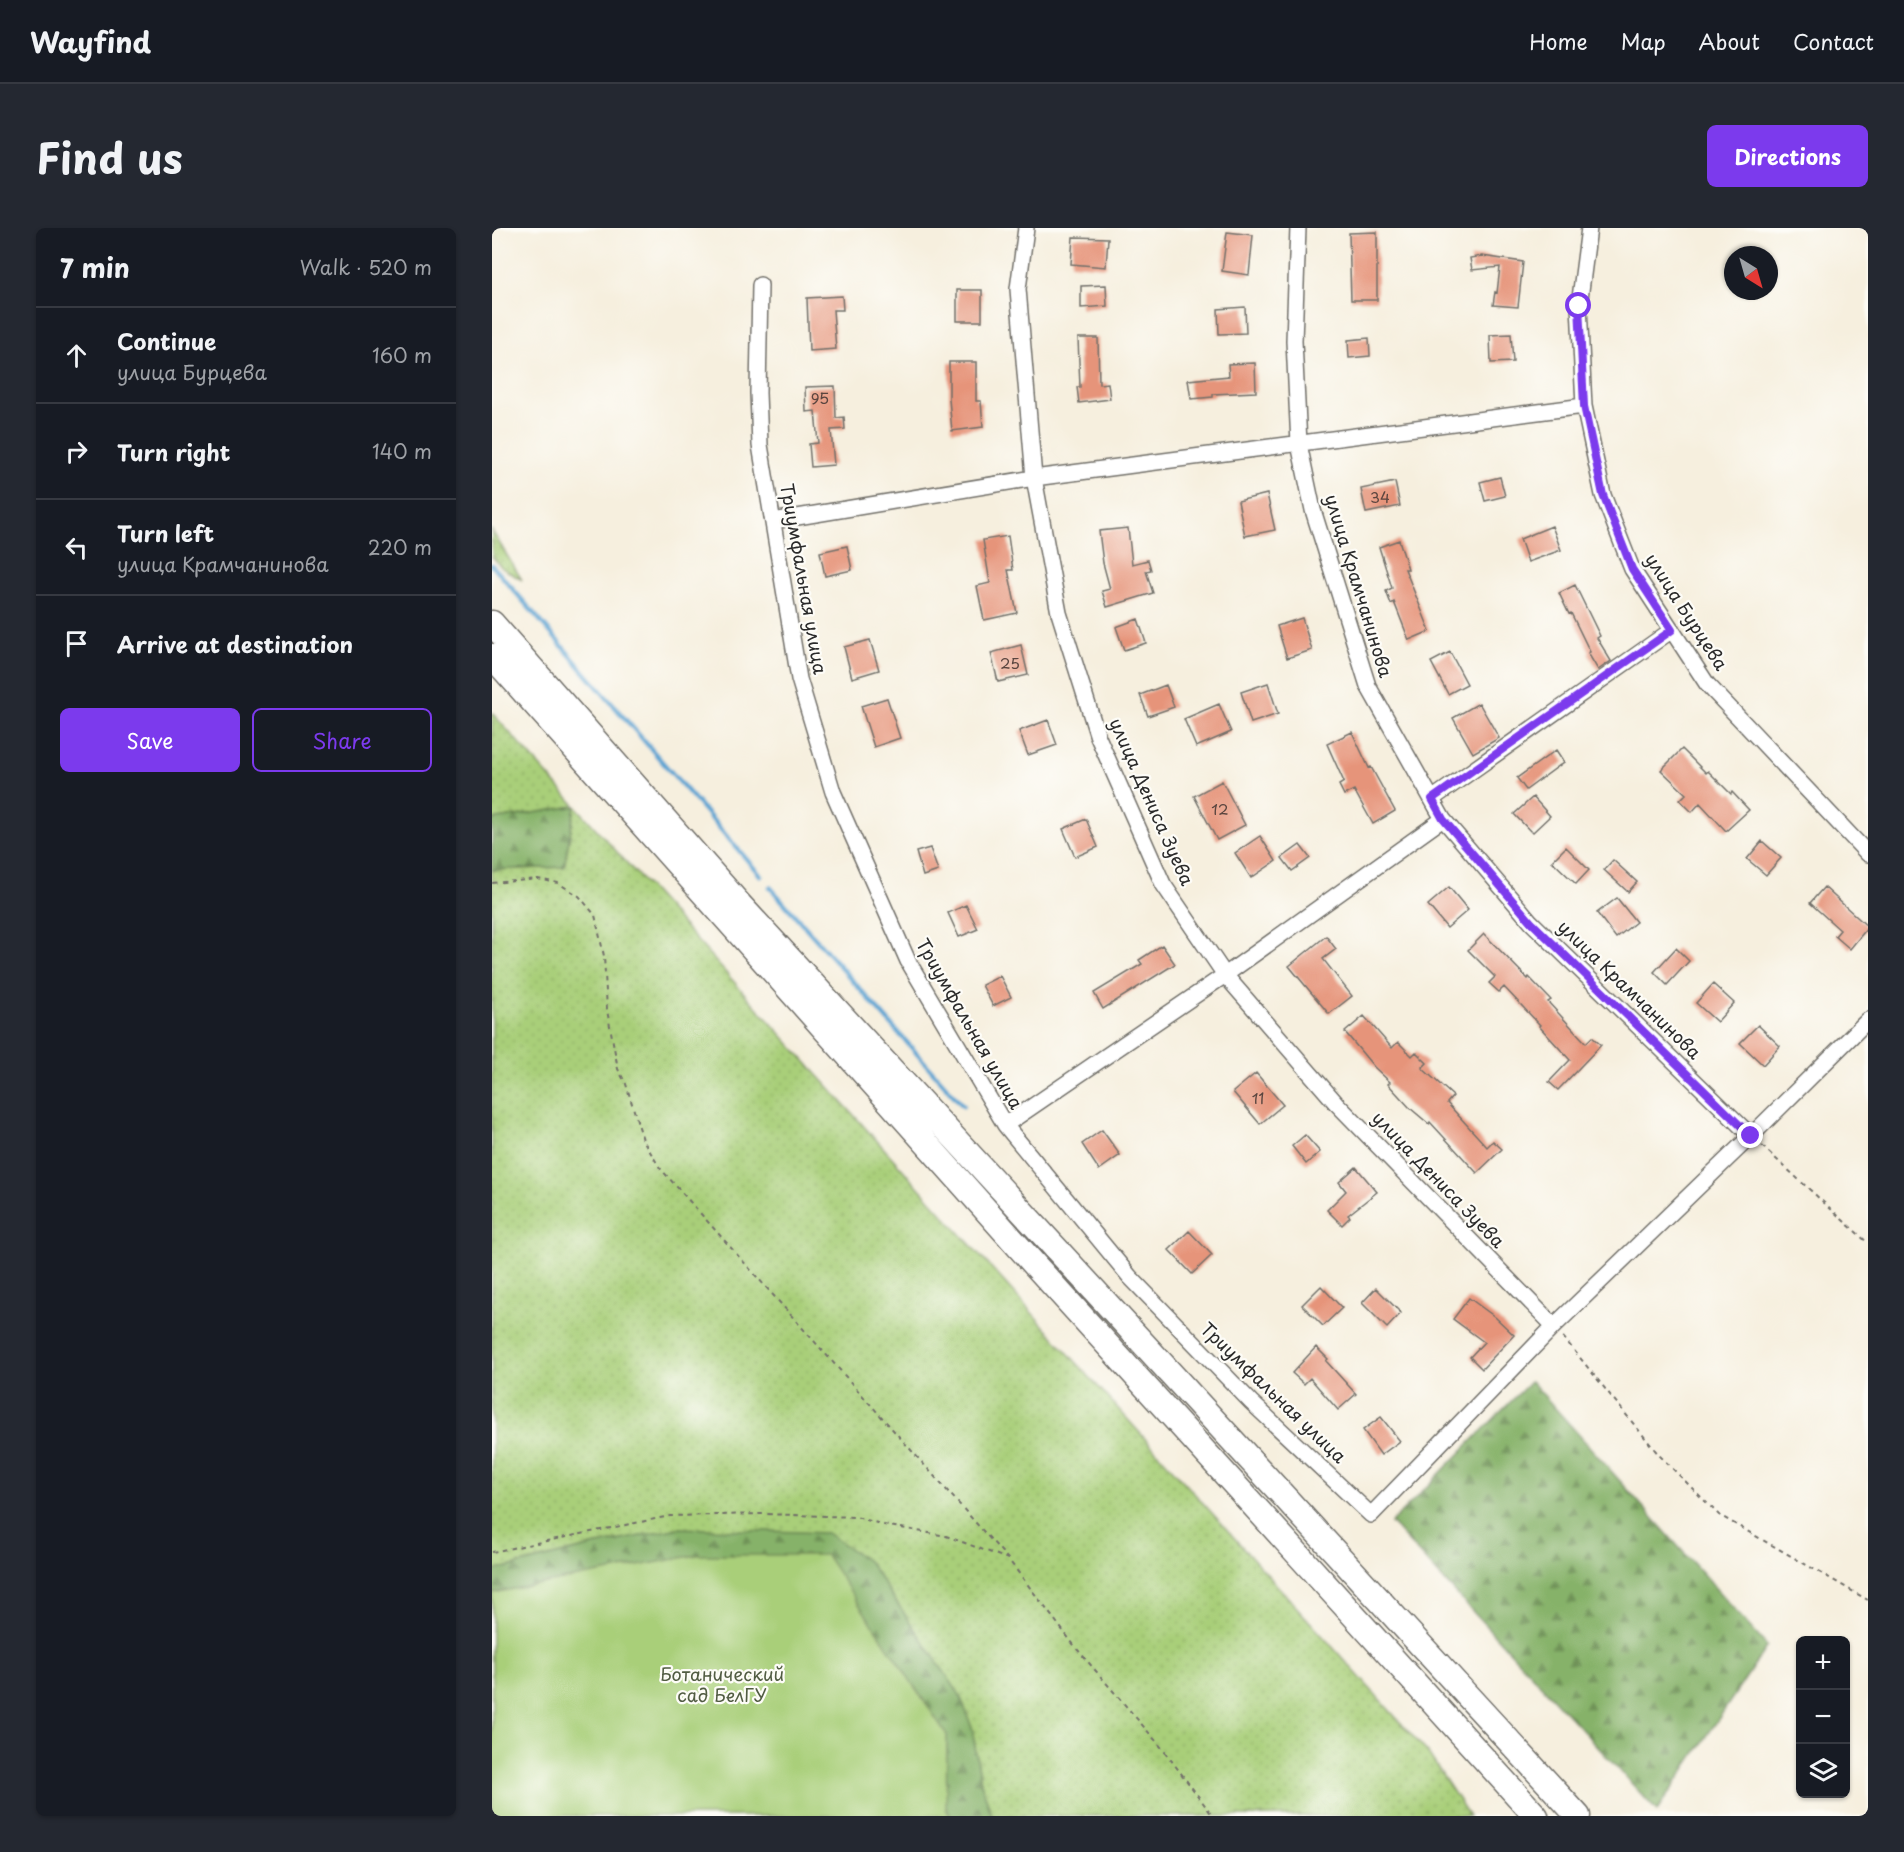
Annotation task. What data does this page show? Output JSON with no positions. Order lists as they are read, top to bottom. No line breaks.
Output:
{"streets":{"street":["Триумфальная улица","улица Крамчанинова","улица Бурцева","улица Дениса Зуева"]},"crossings":[["Триумфальная улица","улица Дениса Зуева"]],"parks":["Ботанический сад БелГУ"],"house_numbers":["95","34","25","12","11"],"north":"bottom right","page":{"header":"Wayfind","nav":["Home","Map","About","Contact"],"title":"Find us","buttons":["Directions",["Save","Share"]],"heading":["7 min","Walk · 520 m"],"list":[["Continue","улица Бурцева","160 m"],["Turn right","140 m"],["Turn left","улица Крамчанинова","220 m"],"Arrive at destination"],"map_buttons":["+","−"]}}
